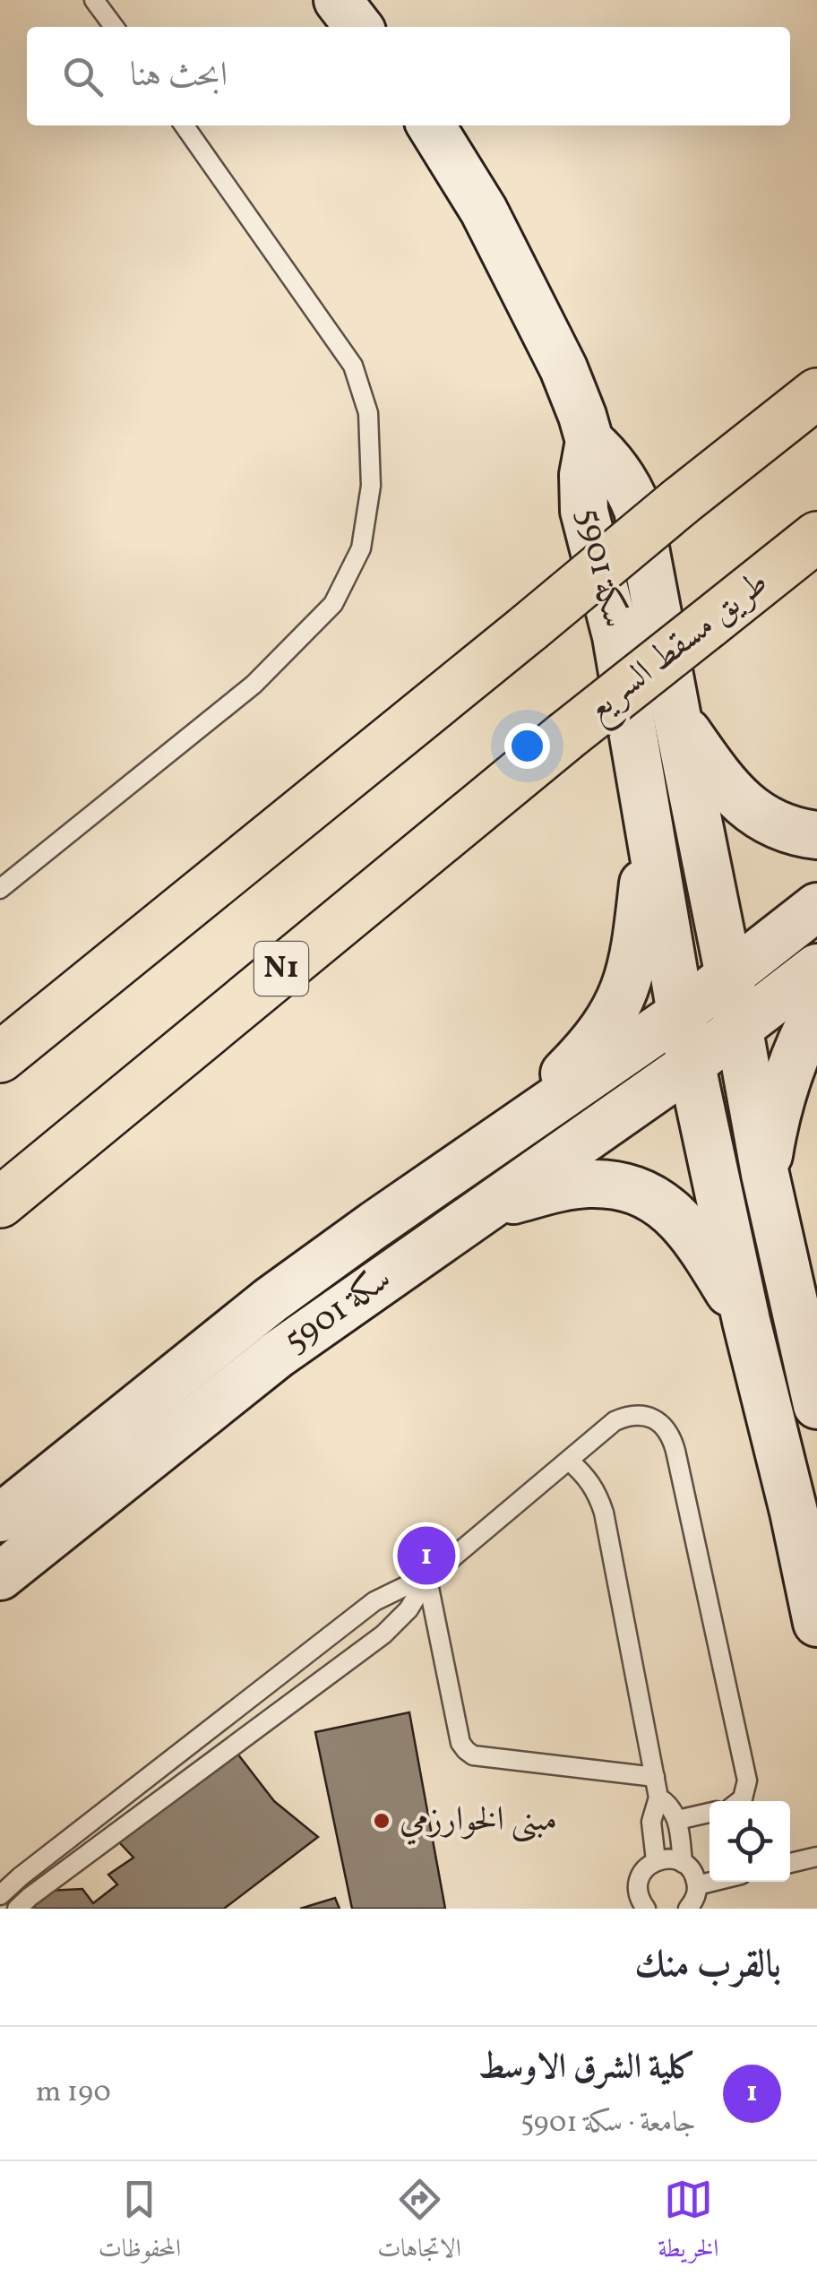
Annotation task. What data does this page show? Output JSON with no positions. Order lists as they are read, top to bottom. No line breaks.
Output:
{"streets":{"highway":["طريق مسقط السريع","N1"],"street":["سكة 5901"]},"places":["مبنى الخوارزمي"],"page":{"search":"ابحث هنا","pins":"1","heading":"بالقرب منك","list":[{"mark":"1","name":"كلية الشرق الاوسط","note":"جامعة · سكة 5901","value":"190 m"}],"nav":["الخريطة","الاتجاهات","المحفوظات"]}}
